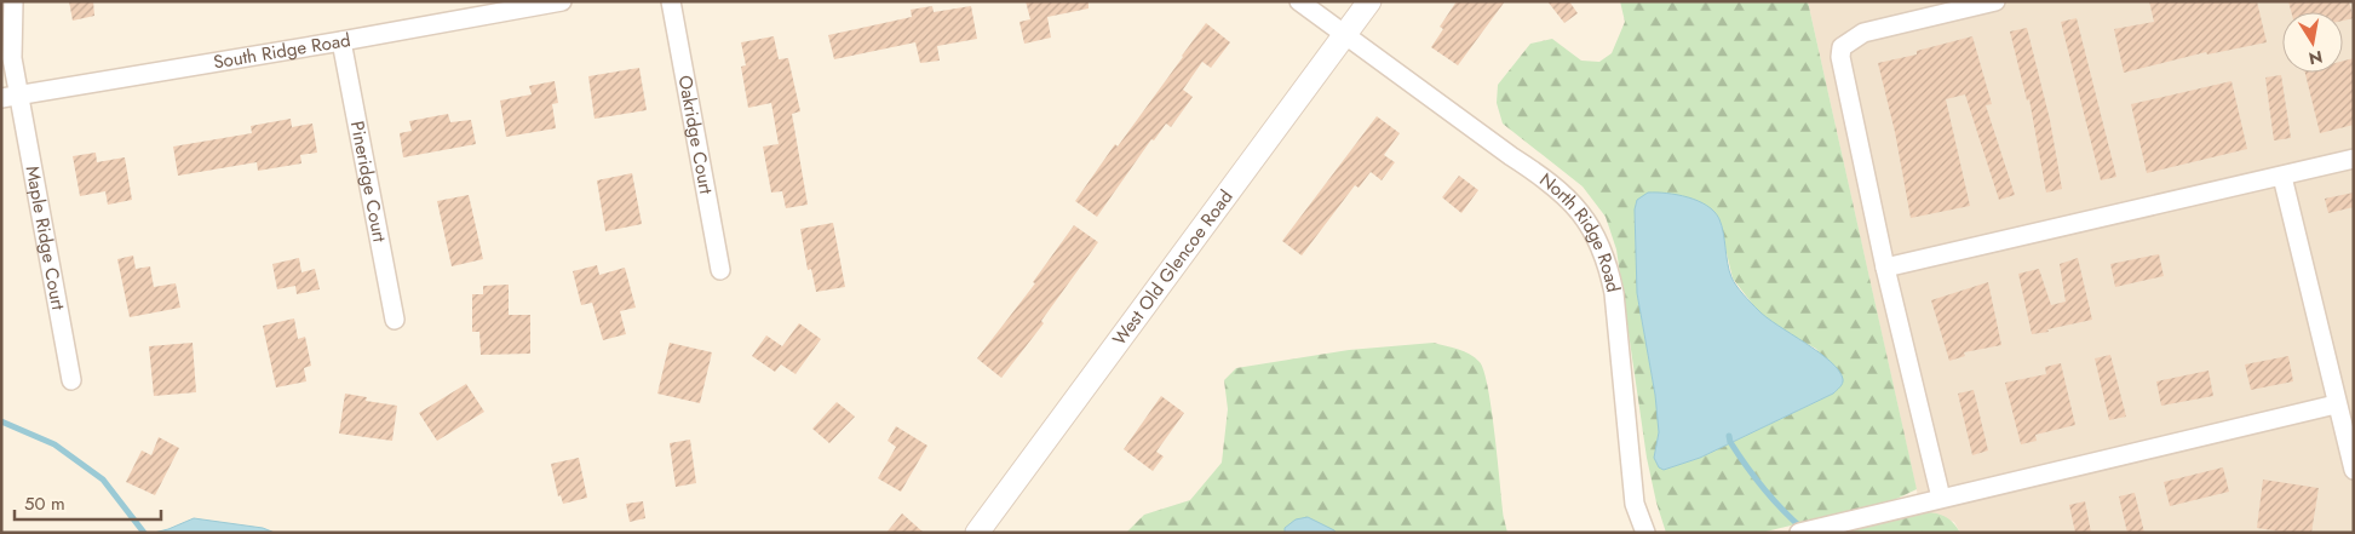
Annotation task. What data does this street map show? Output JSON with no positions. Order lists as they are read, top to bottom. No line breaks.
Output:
{"streets":{"street":["South Ridge Road","Oakridge Court","Pineridge Court","North Ridge Road","Maple Ridge Court","West Old Glencoe Road"]},"crossings":[["South Ridge Road","Pineridge Court"],["South Ridge Road","Maple Ridge Court"],["North Ridge Road","West Old Glencoe Road"]],"scale_bar":"50 m","north":"bottom"}
